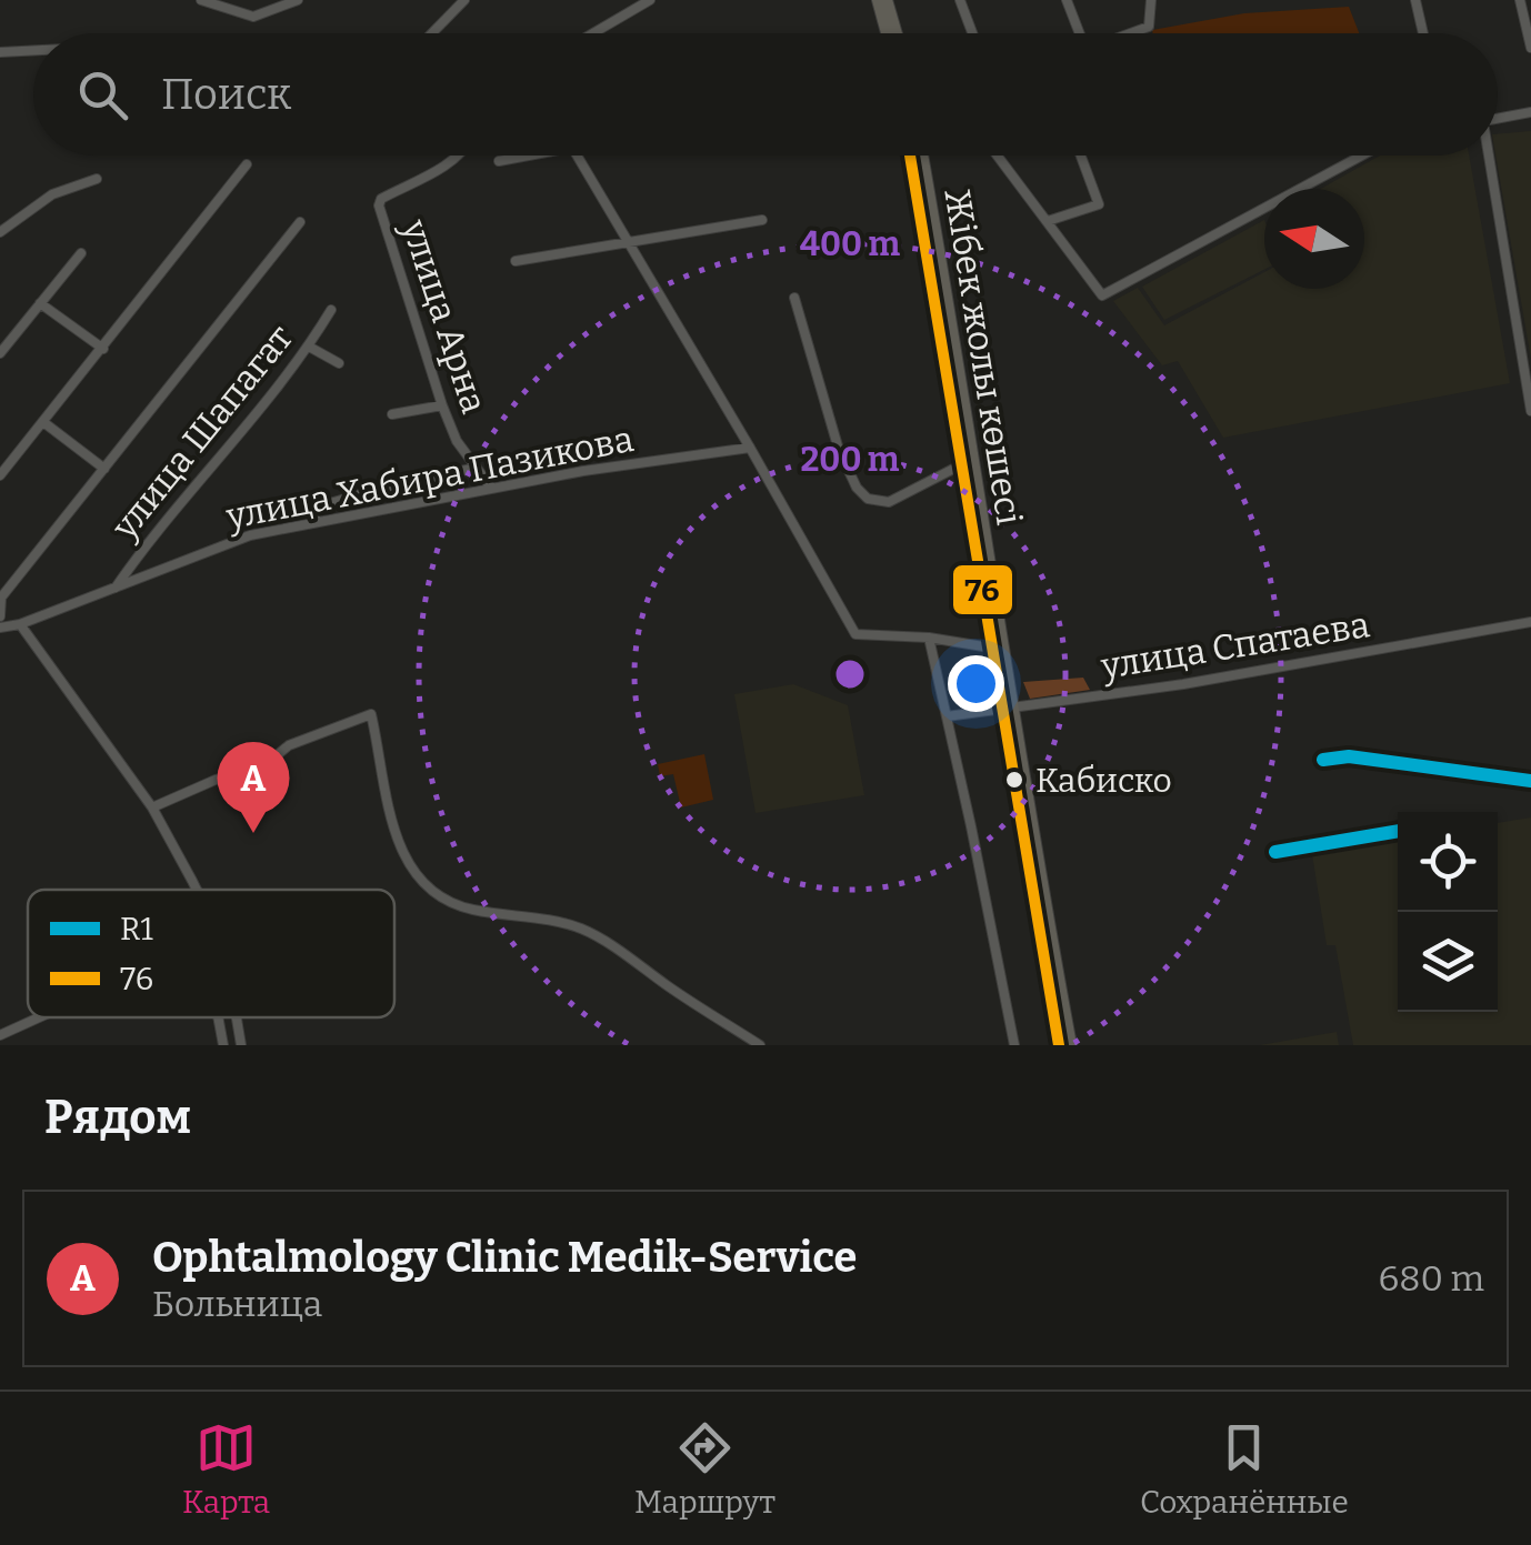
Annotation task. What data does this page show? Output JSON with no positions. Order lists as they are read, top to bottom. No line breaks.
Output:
{"streets":{"main road":["Жібек жолы көшесі"],"street":["улица Арна","улица Шапагат","улица Хабира Пазикова","улица Спатаева"]},"crossings":[["улица Арна","улица Хабира Пазикова"],["Жібек жолы көшесі","улица Спатаева"],["улица Шапагат","улица Хабира Пазикова"]],"places":["Кабиско"],"lines":["transit line 76","transit line R1"],"legend":["R1","76"],"north":"left","page":{"search":"Поиск","pins":"A","heading":"Рядом","list":[{"mark":"A","name":"Ophtalmology Clinic Medik-Service","note":"Больница","value":"680 m"}],"nav":["Карта","Маршрут","Сохранённые"]},"rings":["400 m","200 m"]}
